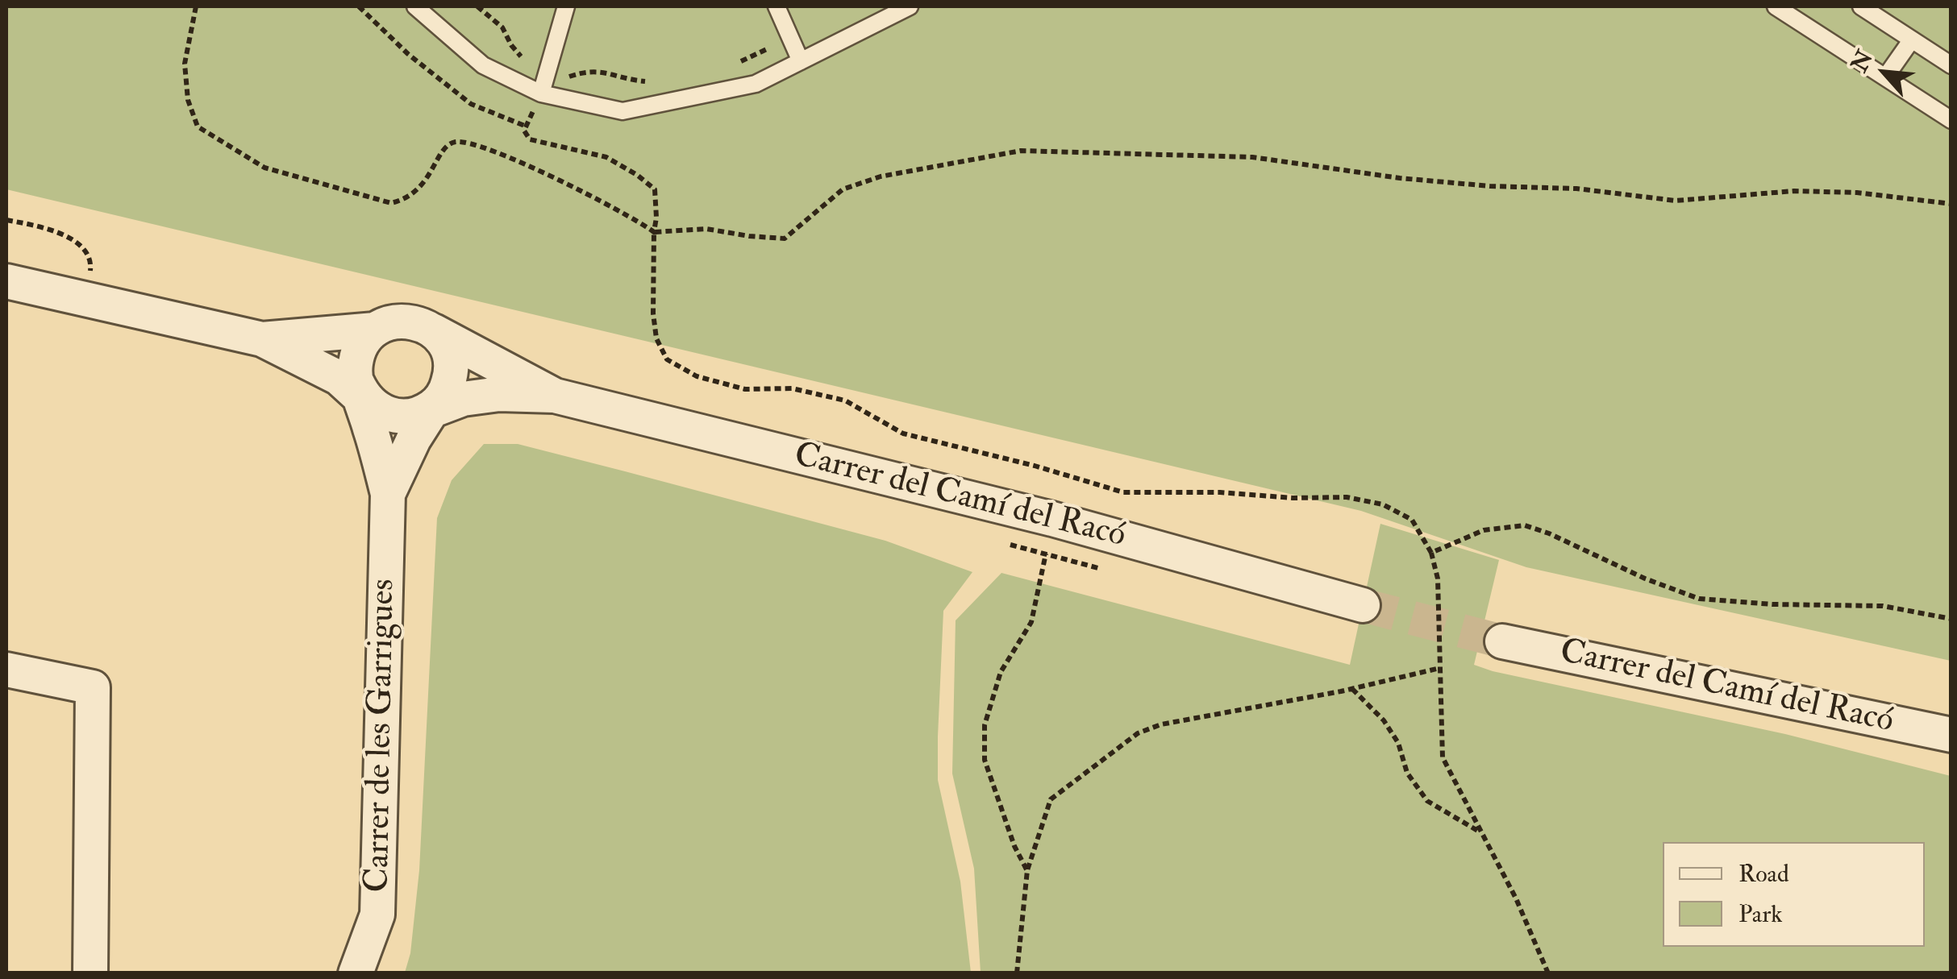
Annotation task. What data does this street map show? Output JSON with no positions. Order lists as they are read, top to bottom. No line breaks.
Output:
{"streets":{"street":["Carrer del Camí del Racó","Carrer de les Garrigues"]},"crossings":[["Carrer del Camí del Racó","Carrer de les Garrigues"]],"legend":["Road","Park"],"north":"top left"}
